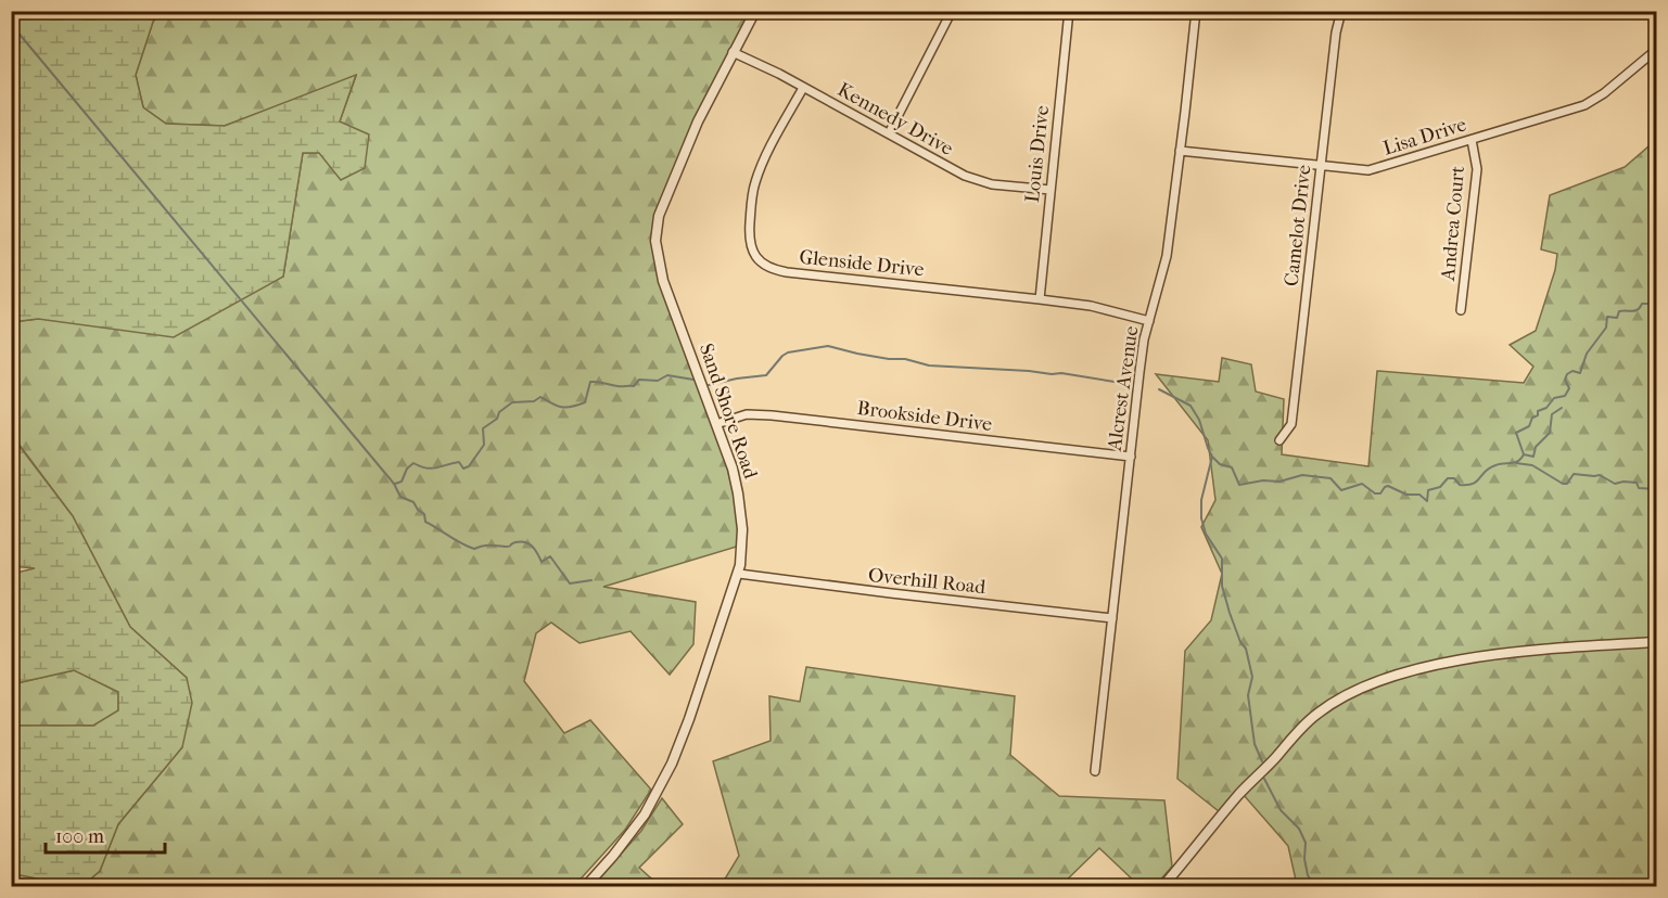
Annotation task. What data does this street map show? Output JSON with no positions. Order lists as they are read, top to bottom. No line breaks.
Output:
{"streets":{"street":["Kennedy Drive","Lisa Drive","Louis Drive","Andrea Court","Camelot Drive","Glenside Drive","Alcrest Avenue","Sand Shore Road","Brookside Drive","Overhill Road"]},"crossings":[["Kennedy Drive","Louis Drive"],["Kennedy Drive","Glenside Drive"],["Kennedy Drive","Sand Shore Road"],["Lisa Drive","Andrea Court"],["Lisa Drive","Camelot Drive"],["Lisa Drive","Alcrest Avenue"],["Louis Drive","Glenside Drive"],["Glenside Drive","Alcrest Avenue"],["Alcrest Avenue","Brookside Drive"],["Alcrest Avenue","Overhill Road"],["Sand Shore Road","Brookside Drive"],["Sand Shore Road","Overhill Road"]],"scale_bar":"100 m"}
